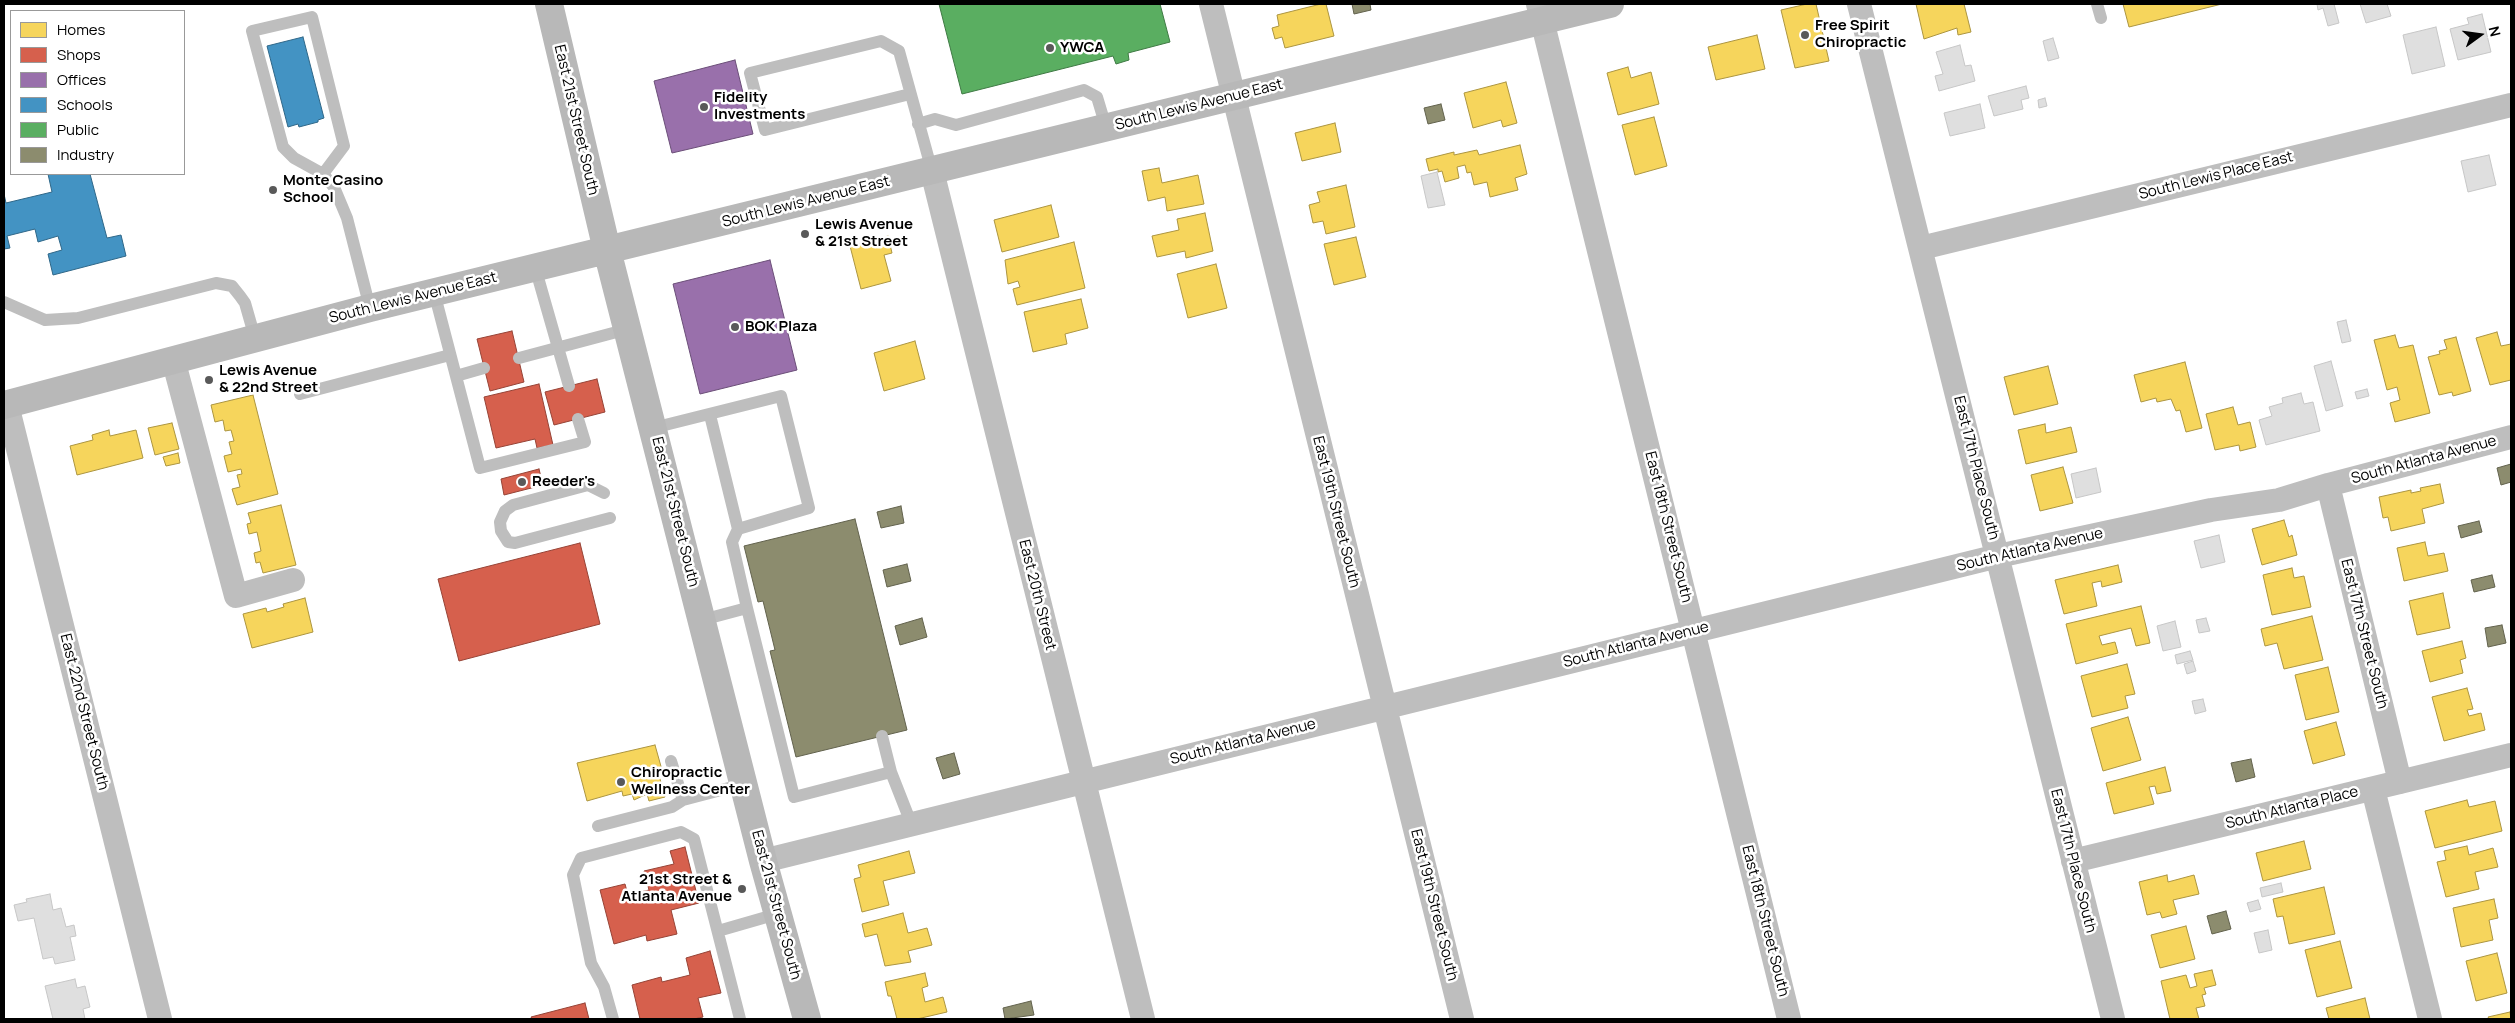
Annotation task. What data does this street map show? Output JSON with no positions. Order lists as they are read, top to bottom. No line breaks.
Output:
{"streets":{"main road":["South Lewis Avenue East","East 21st Street South"],"street":["South Lewis Place East","South Atlanta Avenue","East 17th Place South","East 19th Street South","East 18th Street South","East 20th Street","East 17th Street South","East 22nd Street South","South Atlanta Place"]},"crossings":[["South Lewis Avenue East","East 21st Street South"],["South Lewis Avenue East","East 19th Street South"],["South Lewis Avenue East","East 18th Street South"],["South Lewis Avenue East","East 20th Street"],["South Lewis Avenue East","East 22nd Street South"],["East 21st Street South","South Atlanta Avenue"],["South Lewis Place East","East 17th Place South"],["South Atlanta Avenue","East 17th Place South"],["South Atlanta Avenue","East 19th Street South"],["South Atlanta Avenue","East 18th Street South"],["South Atlanta Avenue","East 20th Street"],["South Atlanta Avenue","East 17th Street South"],["East 17th Place South","South Atlanta Place"],["East 17th Street South","South Atlanta Place"]],"places":["Free Spirit Chiropractic","YWCA","Fidelity Investments","Monte Casino School","Lewis Avenue & 21st Street","BOK Plaza","Lewis Avenue & 22nd Street","Reeder's","Chiropractic Wellness Center","21st Street & Atlanta Avenue"],"legend":["Homes","Shops","Offices","Schools","Public","Industry"],"north":"right"}
